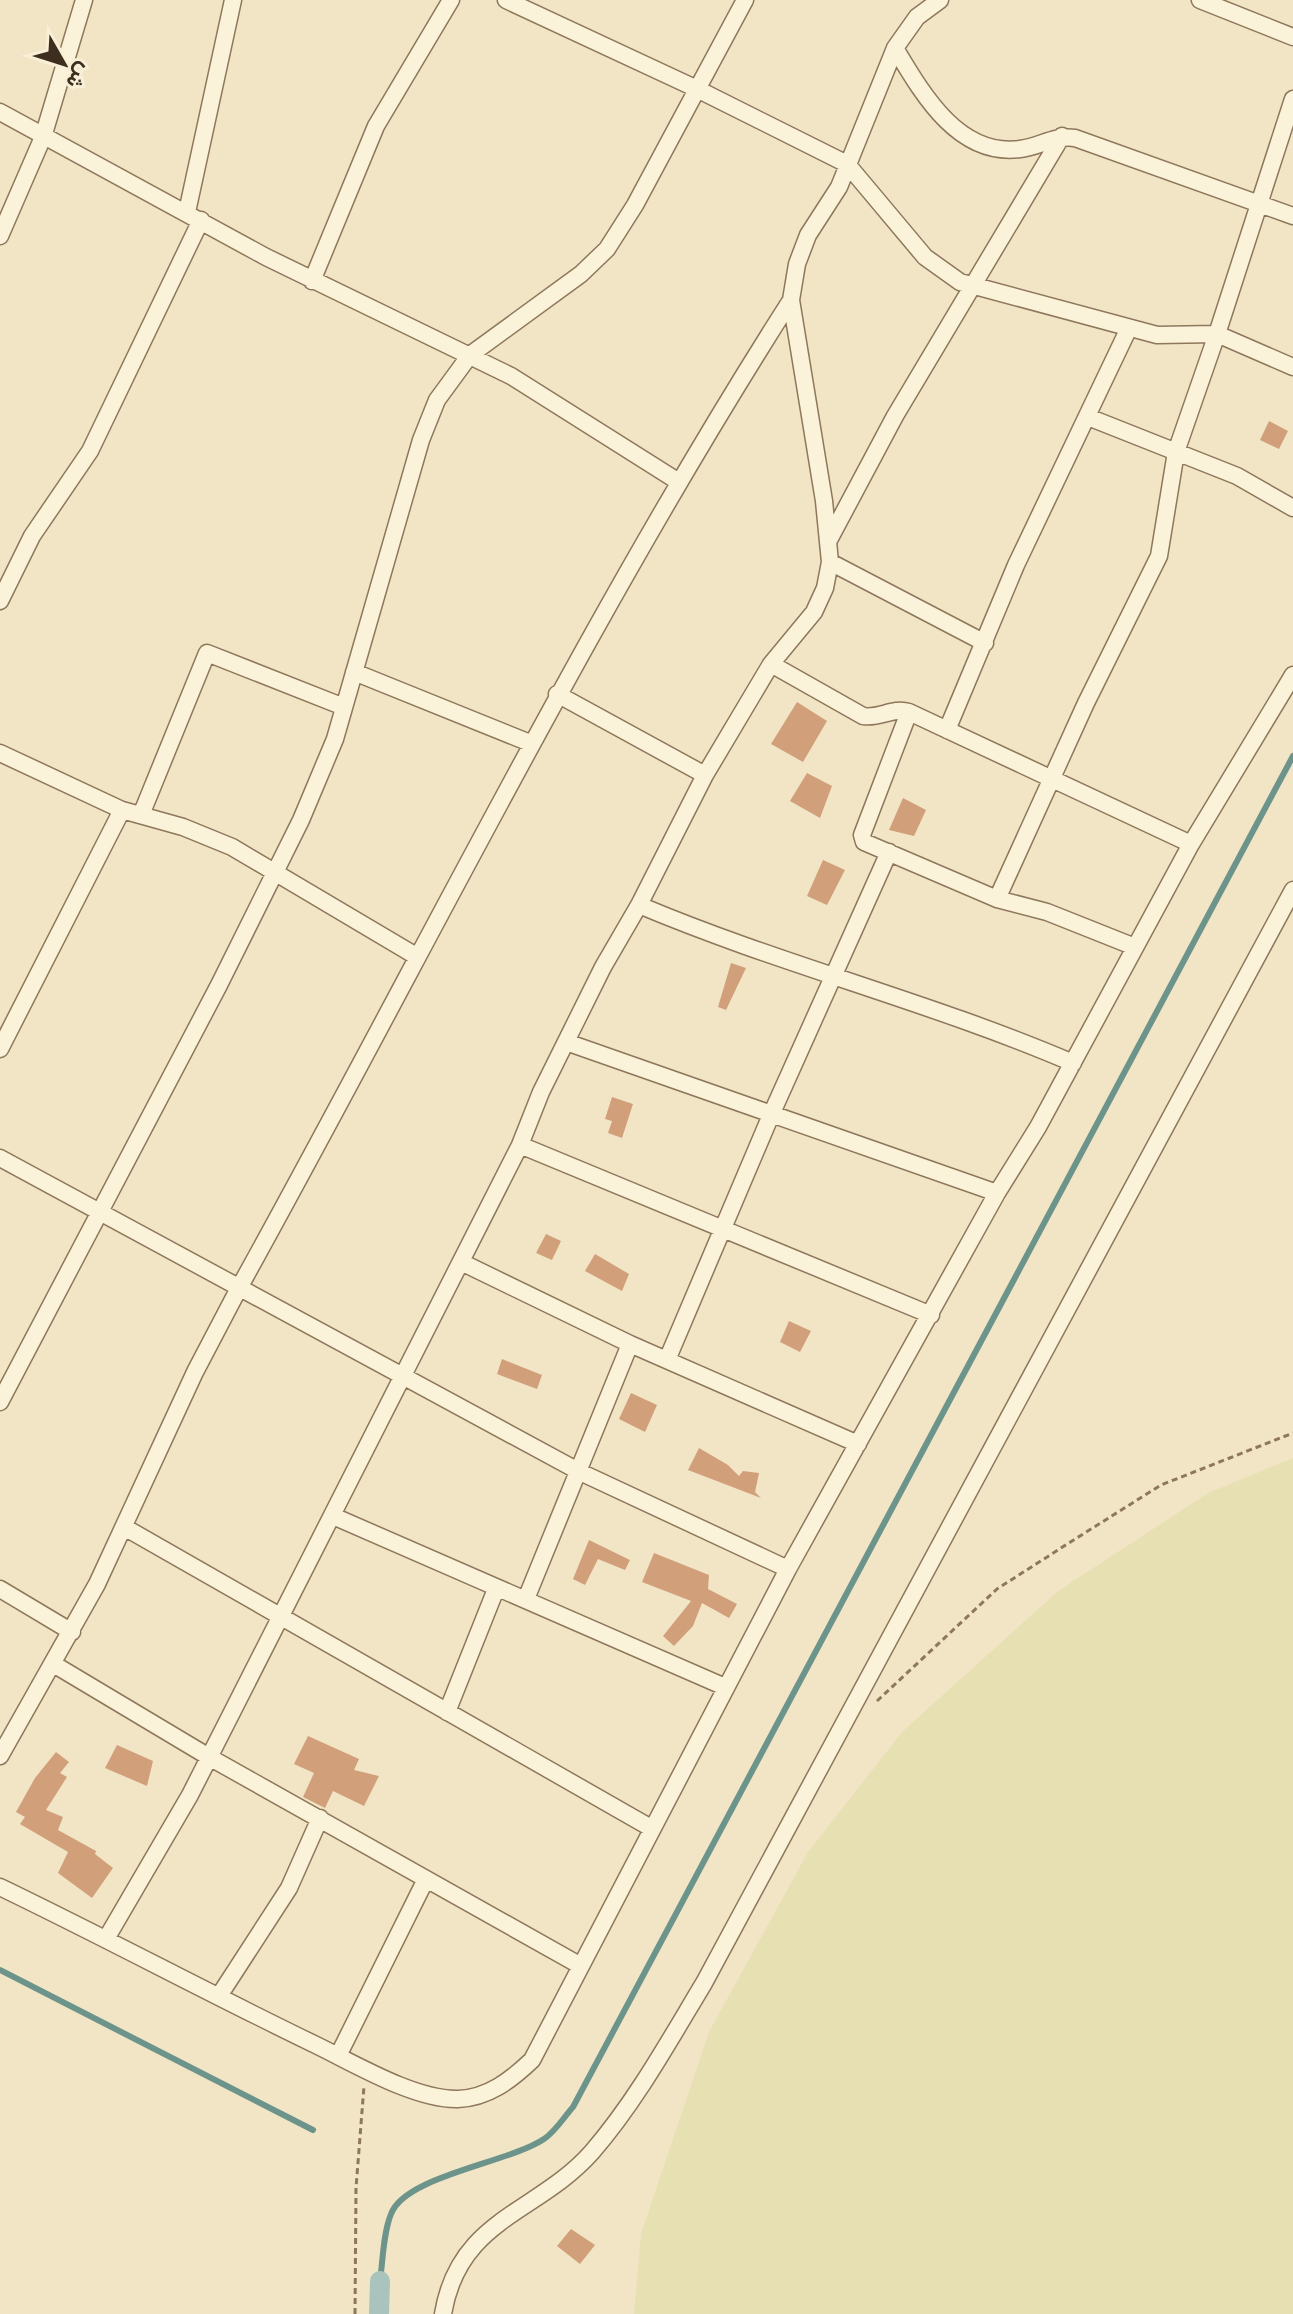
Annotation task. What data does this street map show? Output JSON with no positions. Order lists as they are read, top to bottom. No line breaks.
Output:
{"north":"bottom right"}
